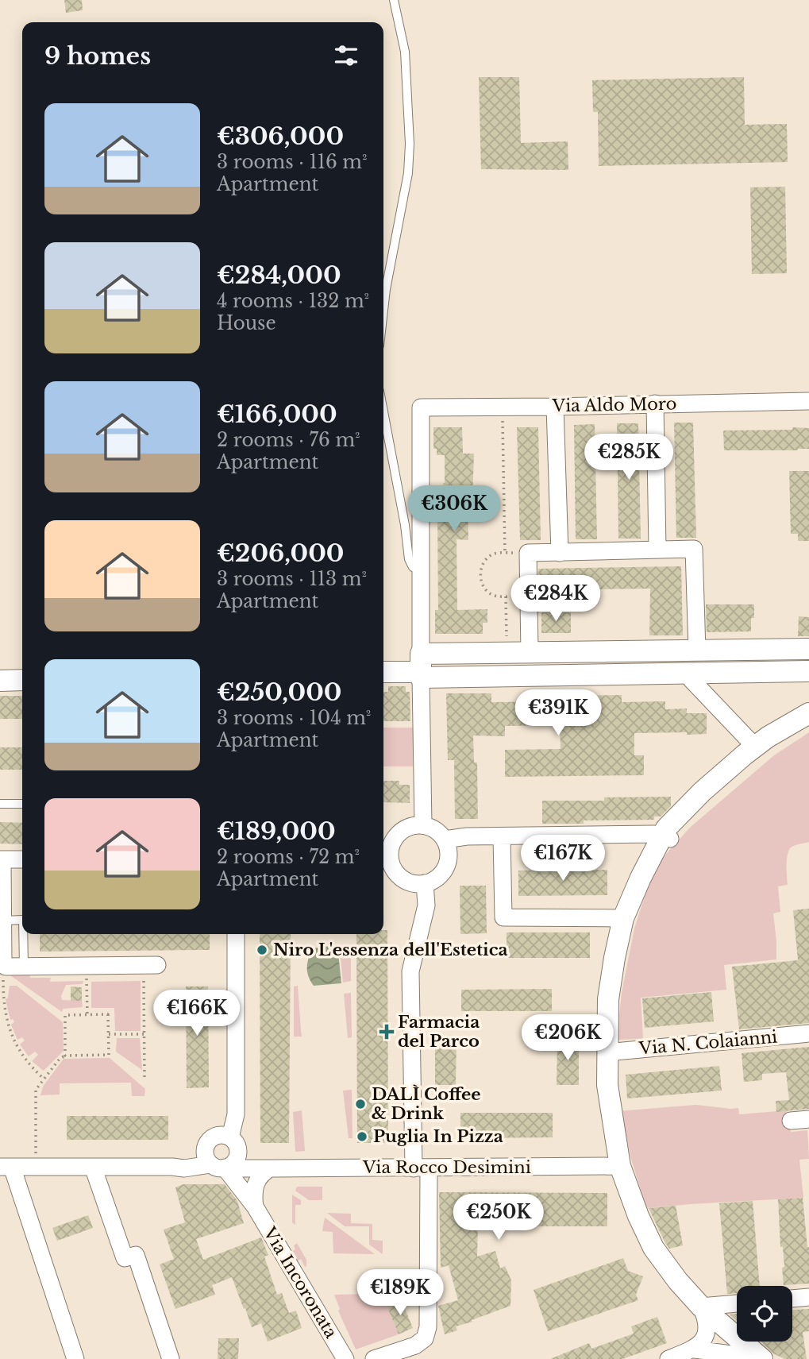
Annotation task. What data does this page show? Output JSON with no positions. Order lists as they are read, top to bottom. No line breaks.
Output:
{"streets":{"street":["Via Aldo Moro","Via N. Colaianni","Via Rocco Desimini","Via Incoronata"]},"crossings":[["Via Rocco Desimini","Via Incoronata"]],"places":{"other":["Niro L'essenza dell'Estetica","DALÌ Coffee & Drink","Puglia In Pizza"],"health":["Farmacia del Parco"]},"page":{"heading":"9 homes","list":[{"name":"€306,000","note":"3 rooms · 116 m² · Apartment"},{"name":"€284,000","note":"4 rooms · 132 m² · House"},{"name":"€166,000","note":"2 rooms · 76 m² · Apartment"},{"name":"€206,000","note":"3 rooms · 113 m² · Apartment"},{"name":"€250,000","note":"3 rooms · 104 m² · Apartment"},{"name":"€189,000","note":"2 rooms · 72 m² · Apartment"}],"price":["€285K","€306K","€284K","€391K","€167K","€166K","€206K","€250K","€189K"]}}
